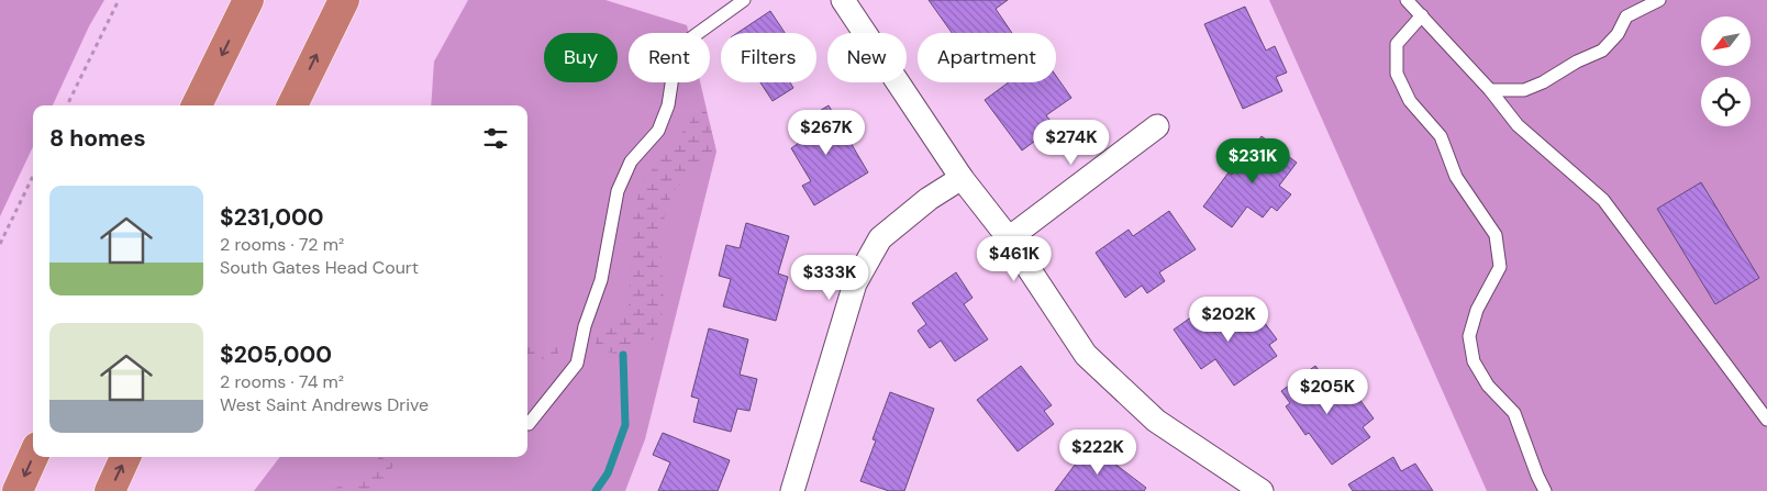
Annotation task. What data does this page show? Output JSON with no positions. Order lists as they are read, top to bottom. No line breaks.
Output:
{"north":"bottom left","page":{"chip":["Buy","Rent","Filters","New","Apartment"],"heading":"8 homes","price":["$267K","$274K","$231K","$461K","$333K","$202K","$205K","$222K"],"list":[{"name":"$231,000","note":"2 rooms · 72 m² · South Gates Head Court"},{"name":"$205,000","note":"2 rooms · 74 m² · West Saint Andrews Drive"}]}}
